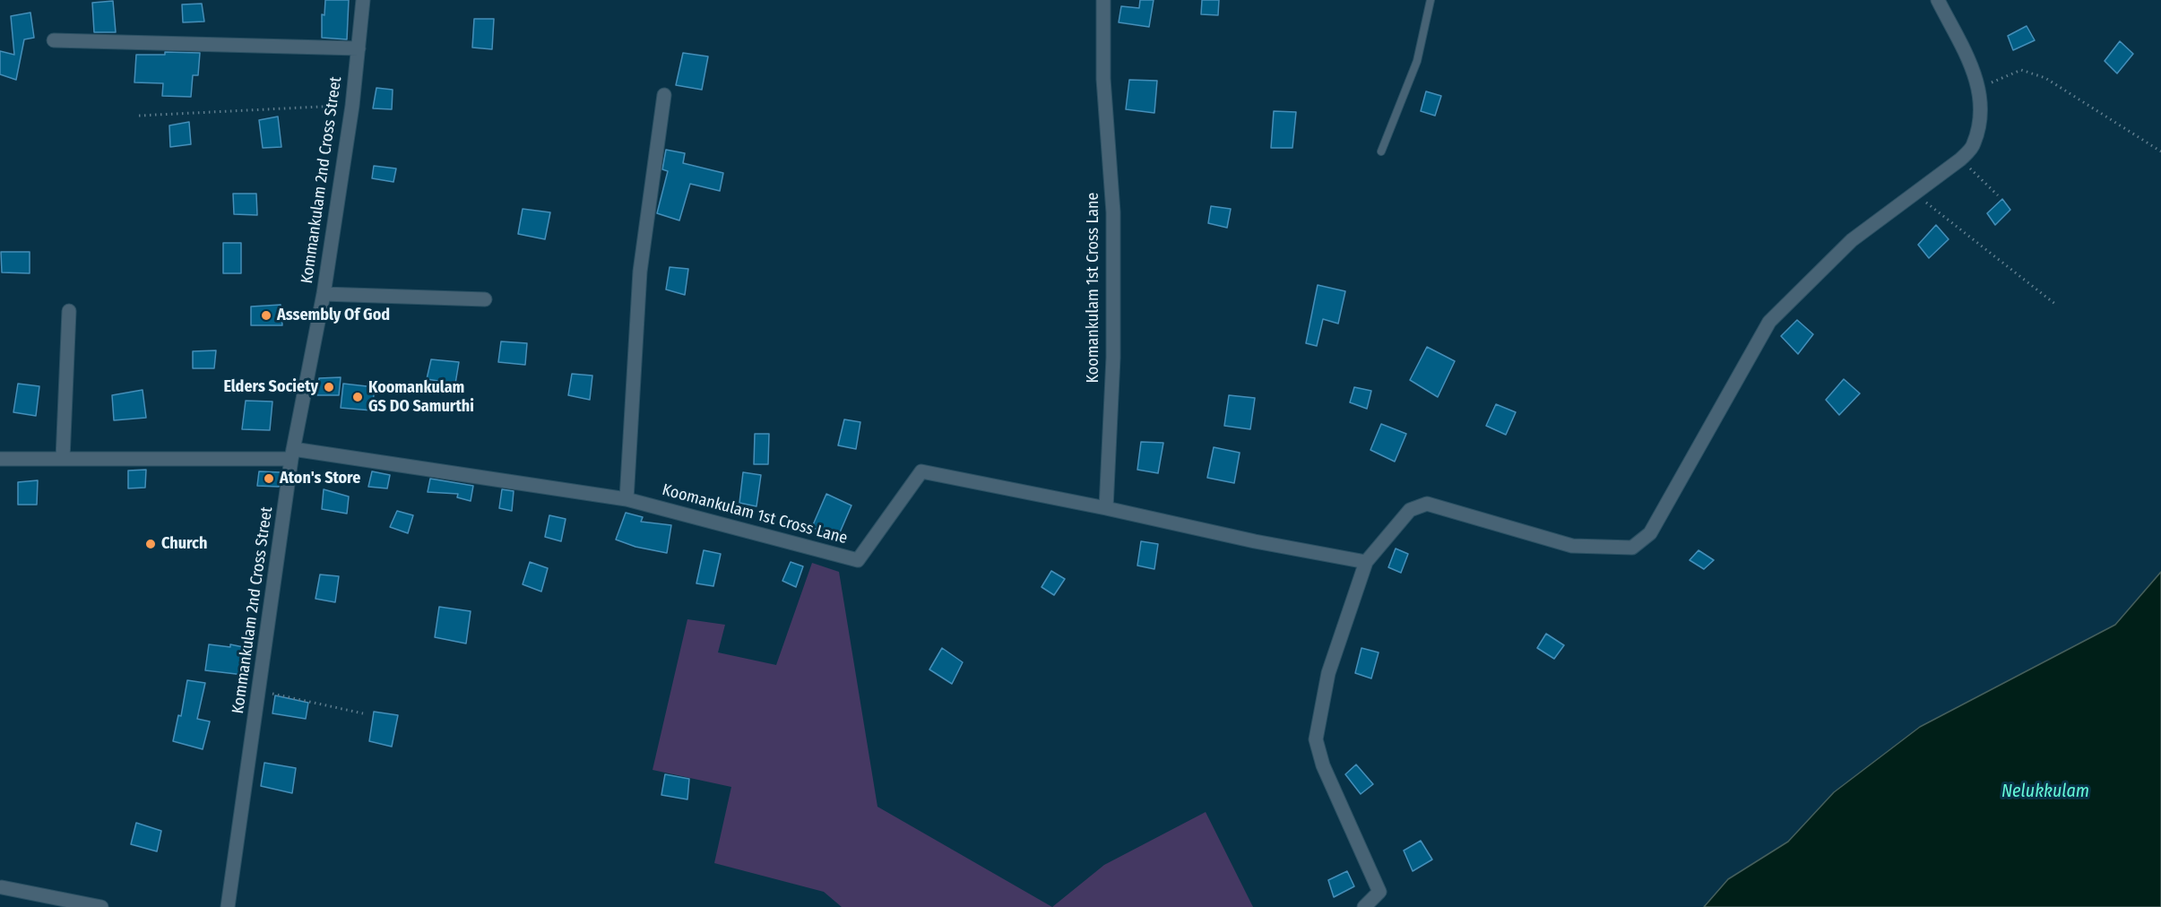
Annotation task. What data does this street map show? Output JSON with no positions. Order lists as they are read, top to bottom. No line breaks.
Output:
{"streets":{"street":["Kommankulam 2nd Cross Street","Koomankulam 1st Cross Lane"]},"crossings":[["Kommankulam 2nd Cross Street","Koomankulam 1st Cross Lane"]],"water":["Nelukkulam"],"places":["Assembly Of God","Elders Society","Koomankulam GS DO Samurthi","Aton's Store","Church"]}
